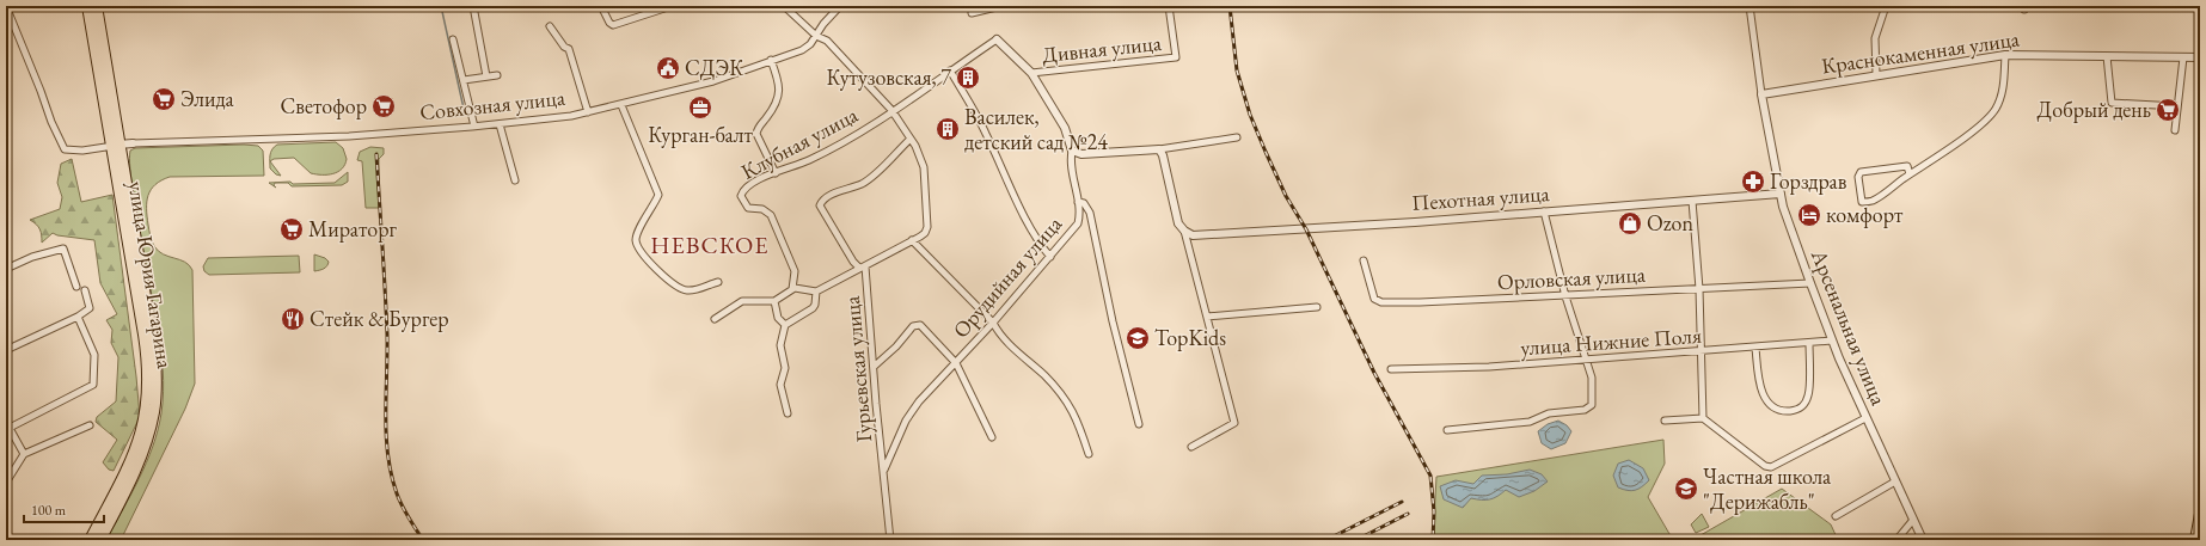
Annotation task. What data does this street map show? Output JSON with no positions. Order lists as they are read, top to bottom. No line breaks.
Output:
{"streets":{"main road":["улица Юрия Гагарина"],"street":["Дивная улица","Краснокаменная улица","Совхозная улица","Клубная улица","Пехотная улица","Орудийная улица","Орловская улица","Арсенальная улица","улица Нижние Поля","Гурьевская улица"]},"crossings":[["Дивная улица","Орудийная улица"],["Краснокаменная улица","Арсенальная улица"],["Совхозная улица","улица Юрия Гагарина"],["Клубная улица","Орудийная улица"],["Пехотная улица","Арсенальная улица"],["Орудийная улица","Гурьевская улица"],["Орловская улица","Арсенальная улица"],["Арсенальная улица","улица Нижние Поля"]],"districts":["НЕВСКОЕ"],"places":{"public building":["СДЭК"],"building":["Кутузовская, 7","Василек, детский сад №24"],"supermarket":["Элида","Светофор","Добрый день","Мираторг"],"office":["Курган-балт"],"pharmacy":["Горздрав"],"hotel":["комфорт"],"shop":["Ozon"],"restaurant":["Стейк & Бургер"],"school or university":["TopKids","Частная школа \"Дерижабль\""]},"scale_bar":"100 m"}
